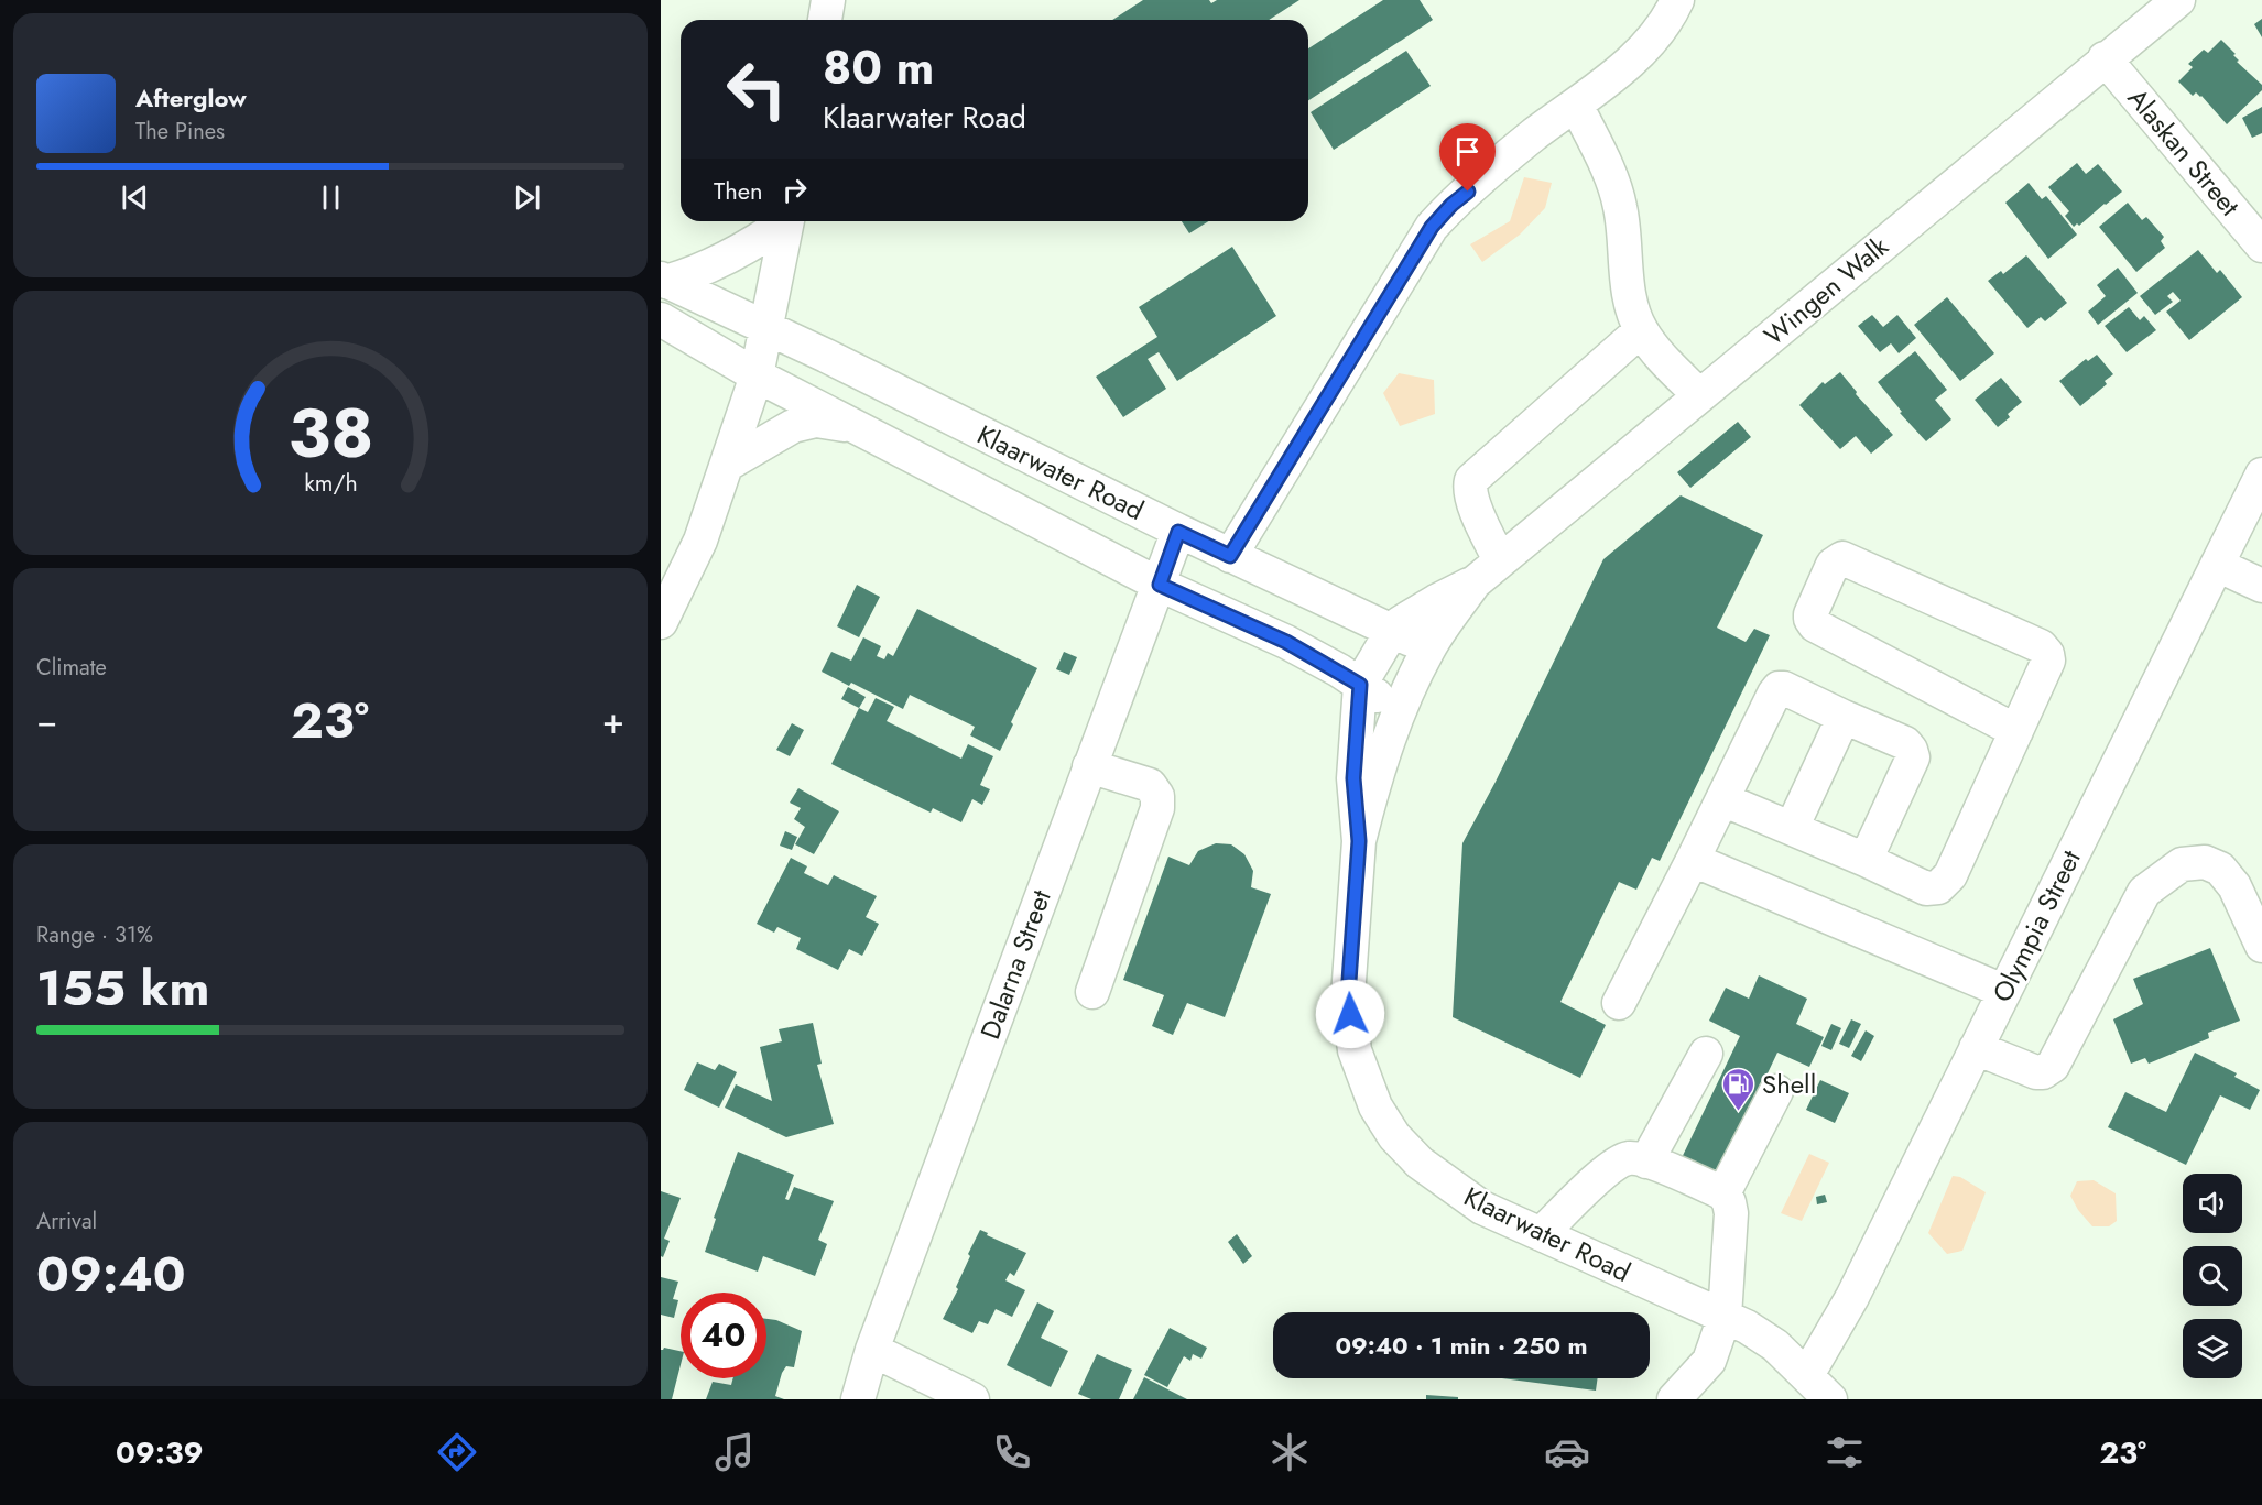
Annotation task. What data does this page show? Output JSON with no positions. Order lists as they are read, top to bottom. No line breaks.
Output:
{"streets":{"street":["Alaskan Street","Wingen Walk","Klaarwater Road","Olympia Street","Dalarna Street"]},"crossings":[["Alaskan Street","Wingen Walk"],["Wingen Walk","Klaarwater Road"],["Klaarwater Road","Olympia Street"],["Klaarwater Road","Dalarna Street"]],"places":{"fuel station":["Shell"]},"page":{"turn":["80 m","Klaarwater Road"],"song":["Afterglow","The Pines"],"then":"Then","tile":["Climate",["Range · 31%","155 km"],["Arrival","09:40"]],"heat":["−","23°","+"],"limit":"40","trip":"09:40 · 1 min · 250 m","tabs":["09:39","23°"],"gauge":["38","km/h"]}}
